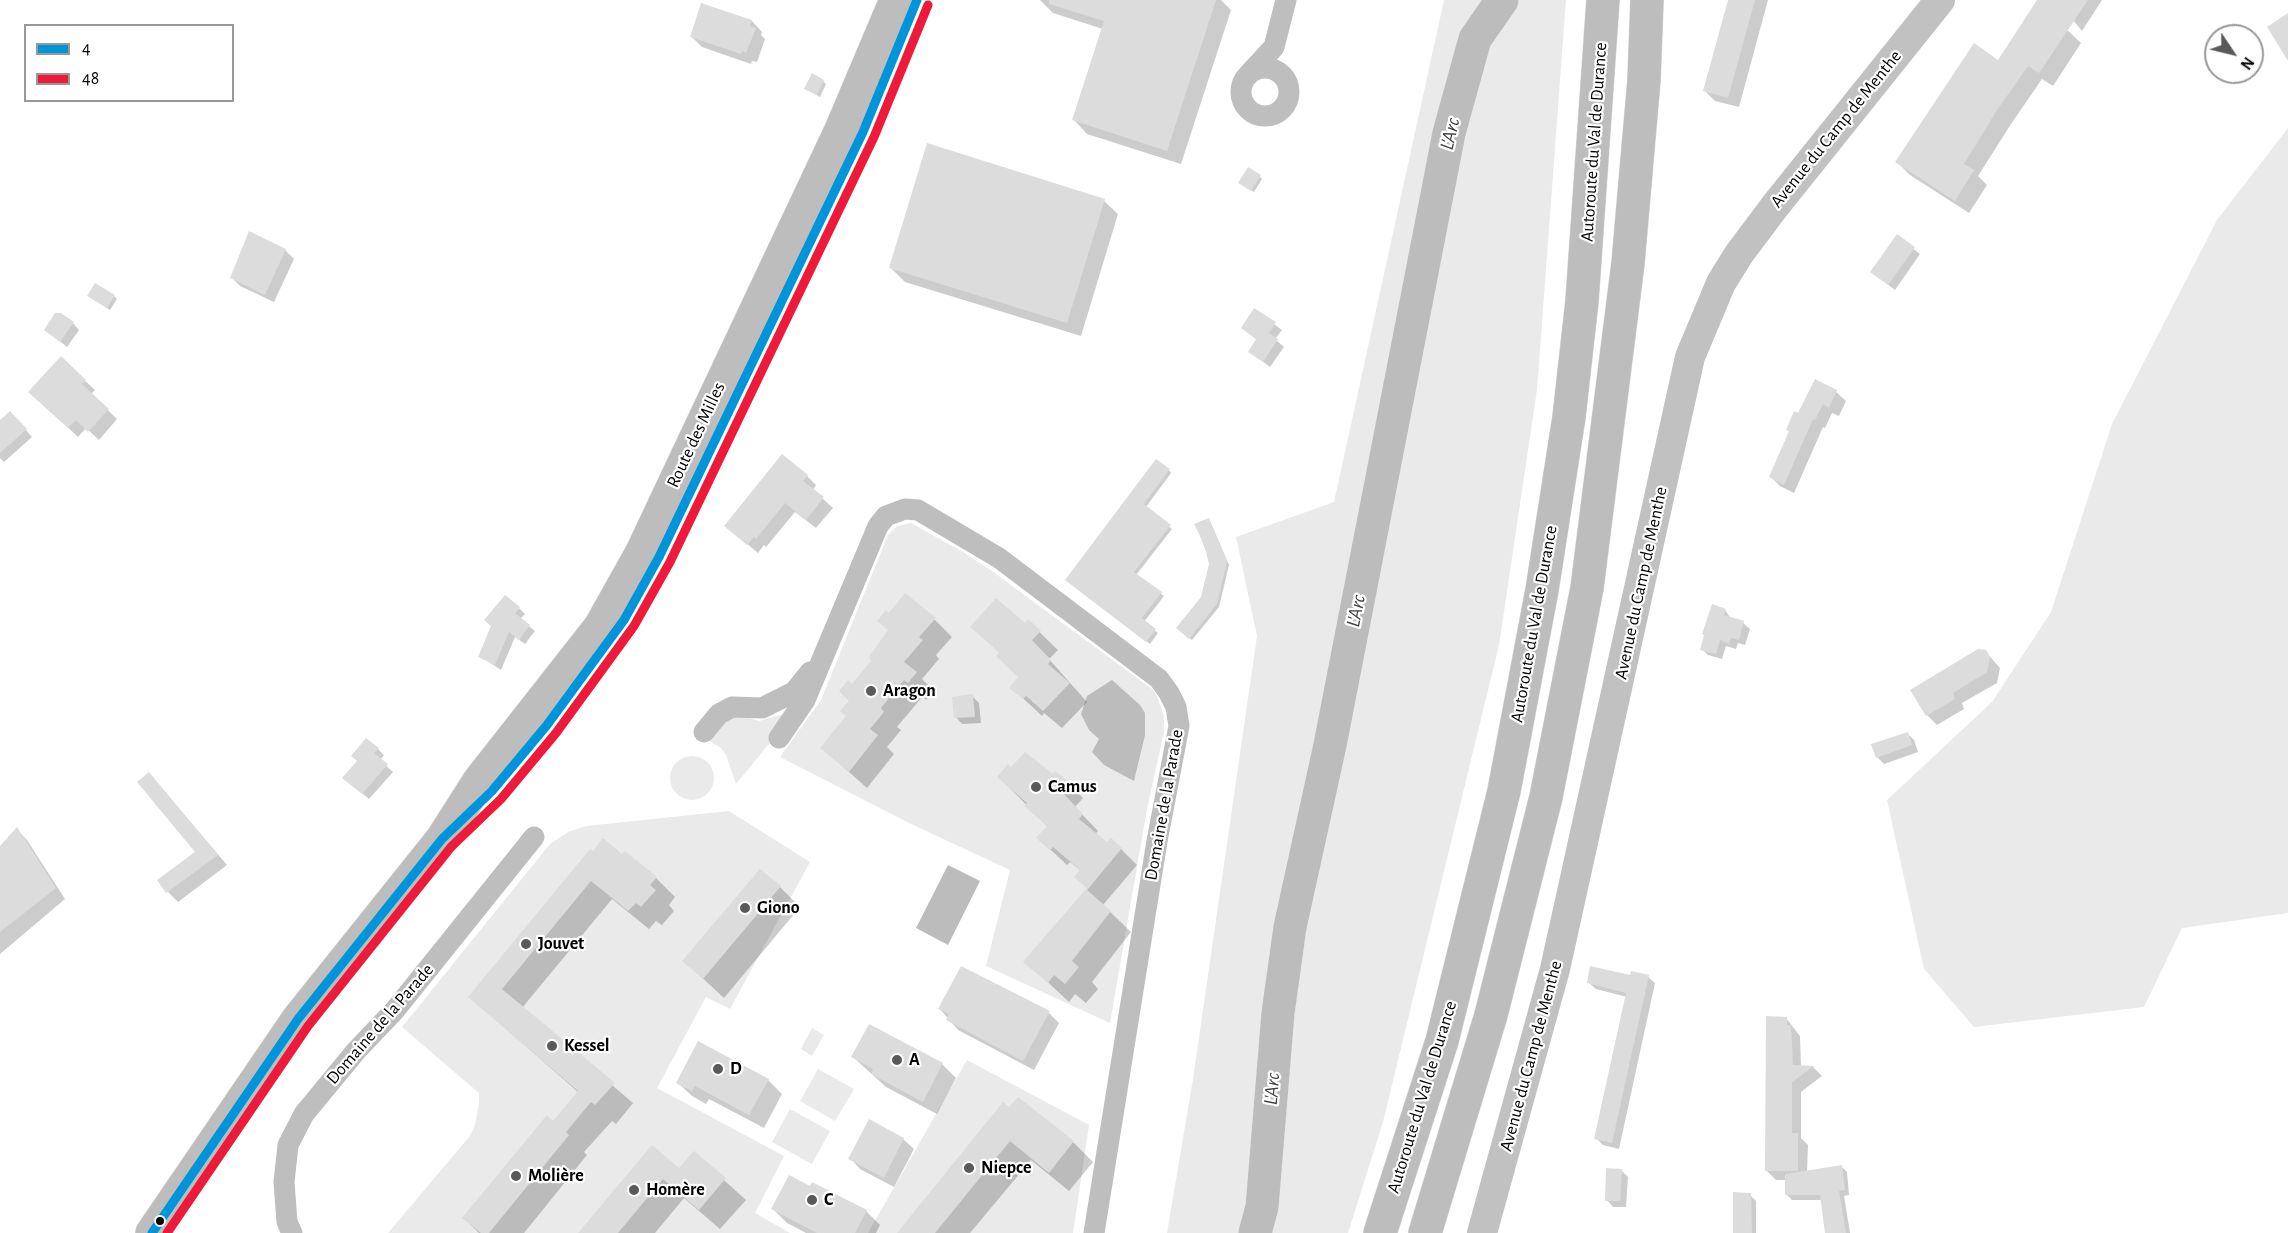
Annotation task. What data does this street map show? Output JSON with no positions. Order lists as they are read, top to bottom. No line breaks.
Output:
{"streets":{"main road":["Avenue du Camp de Menthe","Autoroute du Val de Durance","Route des Milles"],"street":["Domaine de la Parade"]},"water":["L'Arc"],"places":["Aragon","Camus","Giono","Jouvet","Kessel","A","D","Niepce","Molière","Homère","C"],"lines":["transit line 4","transit line 48"],"legend":["4","48"],"north":"bottom right"}
